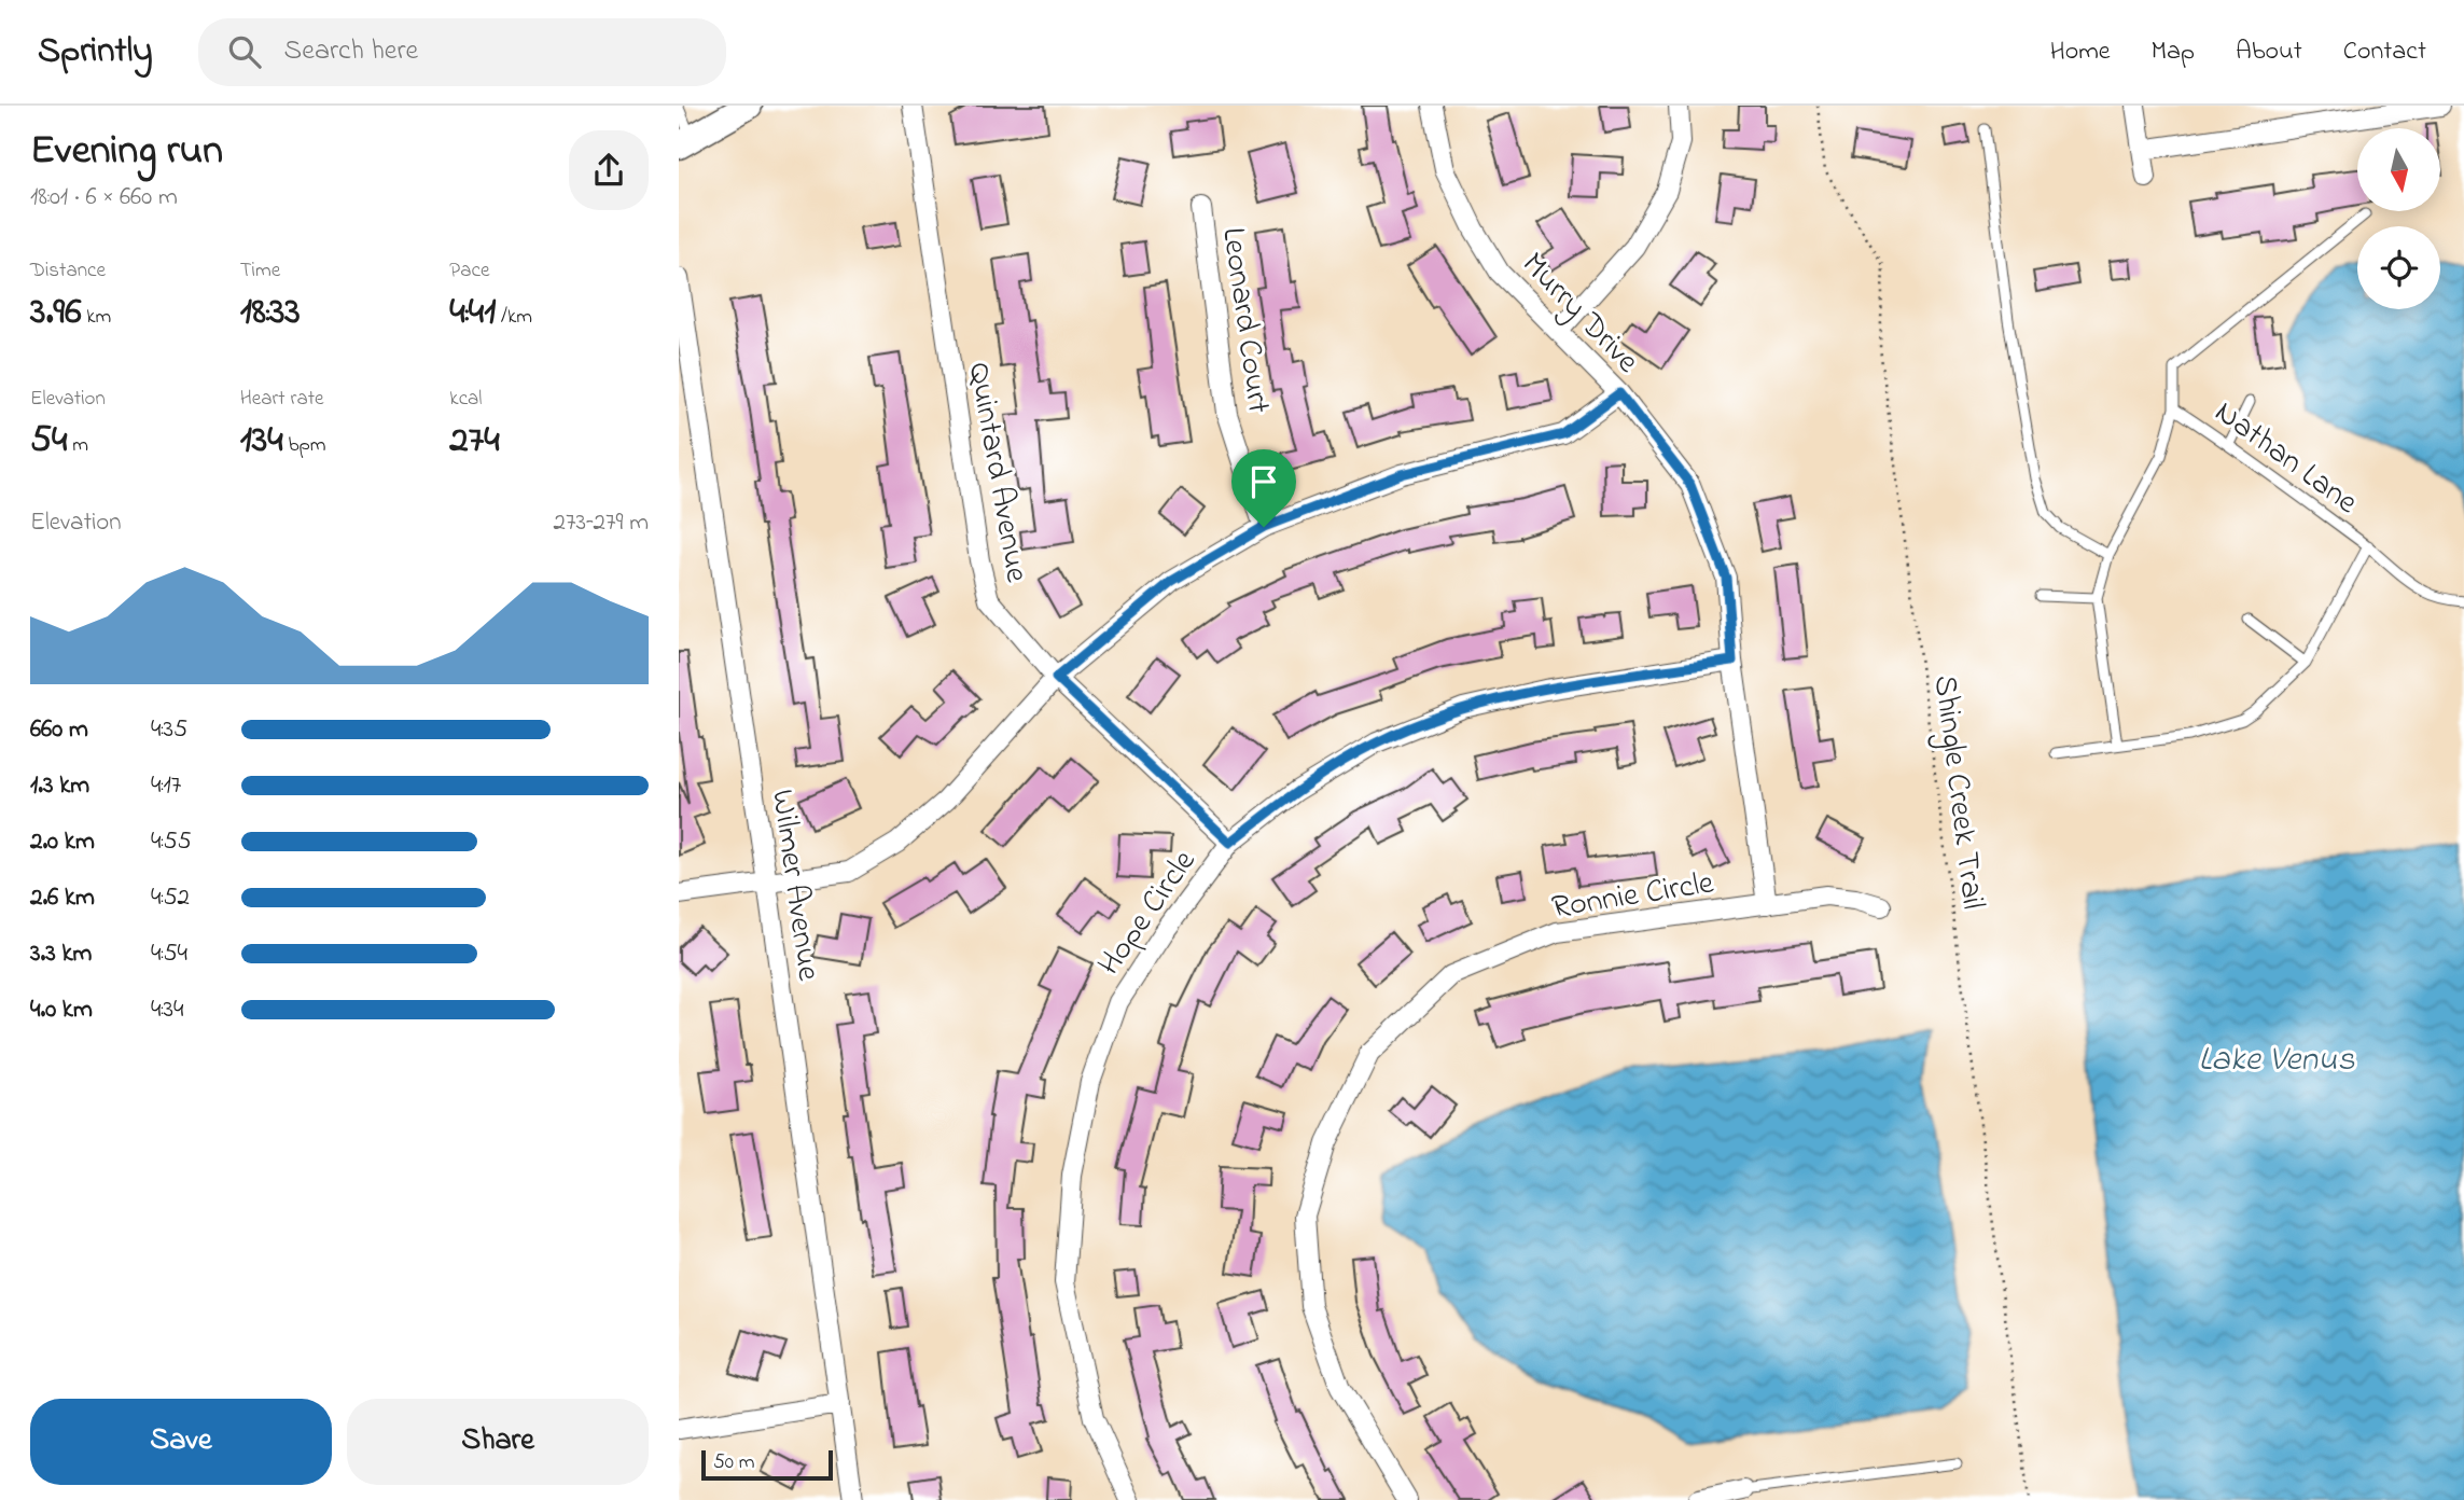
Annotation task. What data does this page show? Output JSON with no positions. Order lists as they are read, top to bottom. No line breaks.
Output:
{"streets":{"street":["Murry Drive","Leonard Court","Quintard Avenue","Wilmer Avenue","Ronnie Circle","Hope Circle"],"lane":["Nathan Lane"],"path":["Shingle Creek Trail"]},"crossings":[["Murry Drive","Ronnie Circle"],["Murry Drive","Hope Circle"],["Quintard Avenue","Hope Circle"]],"water":["Lake Venus"],"scale_bar":"50 m","north":"bottom","page":{"header":"Sprintly","search":"Search here","nav":["Home","Map","About","Contact"],"heading":["Evening run","18:01 · 6 × 660 m"],"stats":[["Distance","3.96 km"],["Time","18:33"],["Pace","4:41 /km"],["Elevation","54 m"],["Heart rate","134 bpm"],["kcal","274"]],"chart":["Elevation","273–279 m"],"list":[{"name":"660 m","note":"4:35"},{"name":"1.3 km","note":"4:17"},{"name":"2.0 km","note":"4:55"},{"name":"2.6 km","note":"4:52"},{"name":"3.3 km","note":"4:54"},{"name":"4.0 km","note":"4:34"}],"buttons":["Save","Share"],"scale":"50 m"}}
